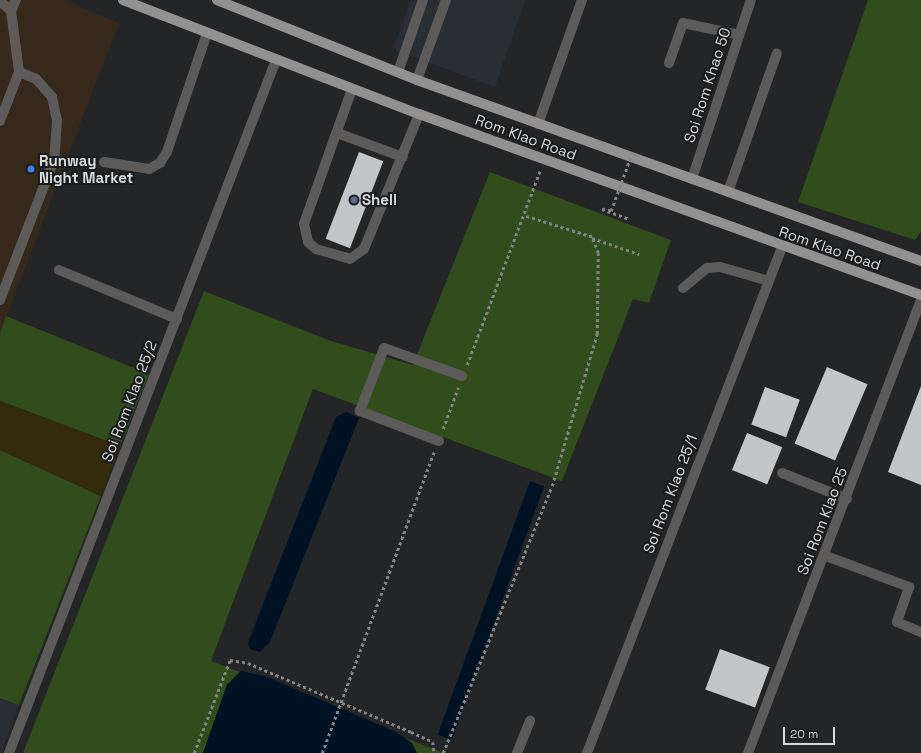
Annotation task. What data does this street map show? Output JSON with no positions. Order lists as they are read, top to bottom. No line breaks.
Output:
{"streets":{"main road":["Rom Klao Road"],"street":["Soi Rom Khao 50","Soi Rom Klao 25/2","Soi Rom Klao 25/1","Soi Rom Klao 25"]},"crossings":[["Soi Rom Khao 50","Rom Klao Road"],["Rom Klao Road","Soi Rom Klao 25/2"],["Rom Klao Road","Soi Rom Klao 25/1"]],"places":["Runway Night Market","Shell"],"scale_bar":"20 m"}
